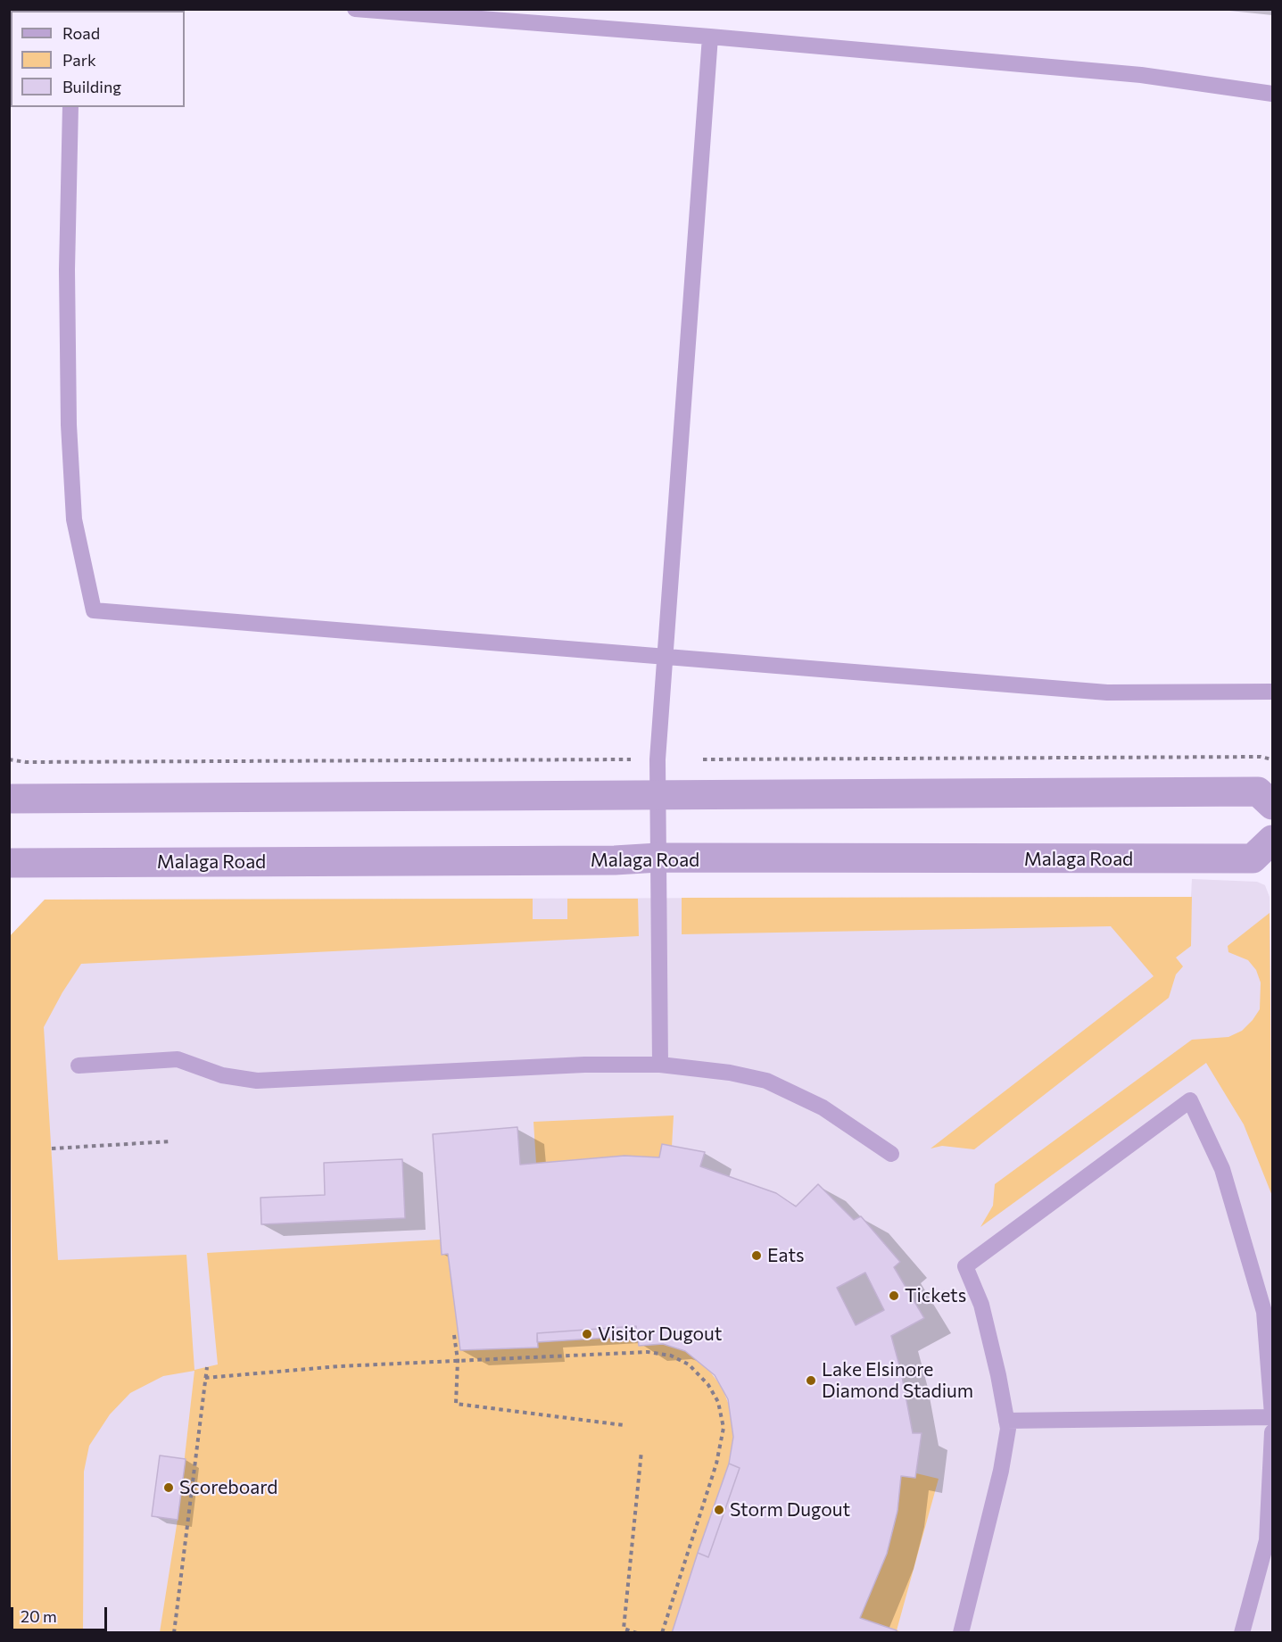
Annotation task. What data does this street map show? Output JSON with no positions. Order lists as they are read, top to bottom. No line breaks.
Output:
{"streets":{"street":["Malaga Road"]},"places":["Eats","Tickets","Visitor Dugout","Lake Elsinore Diamond Stadium","Scoreboard","Storm Dugout"],"legend":["Road","Park","Building"],"scale_bar":"20 m"}
